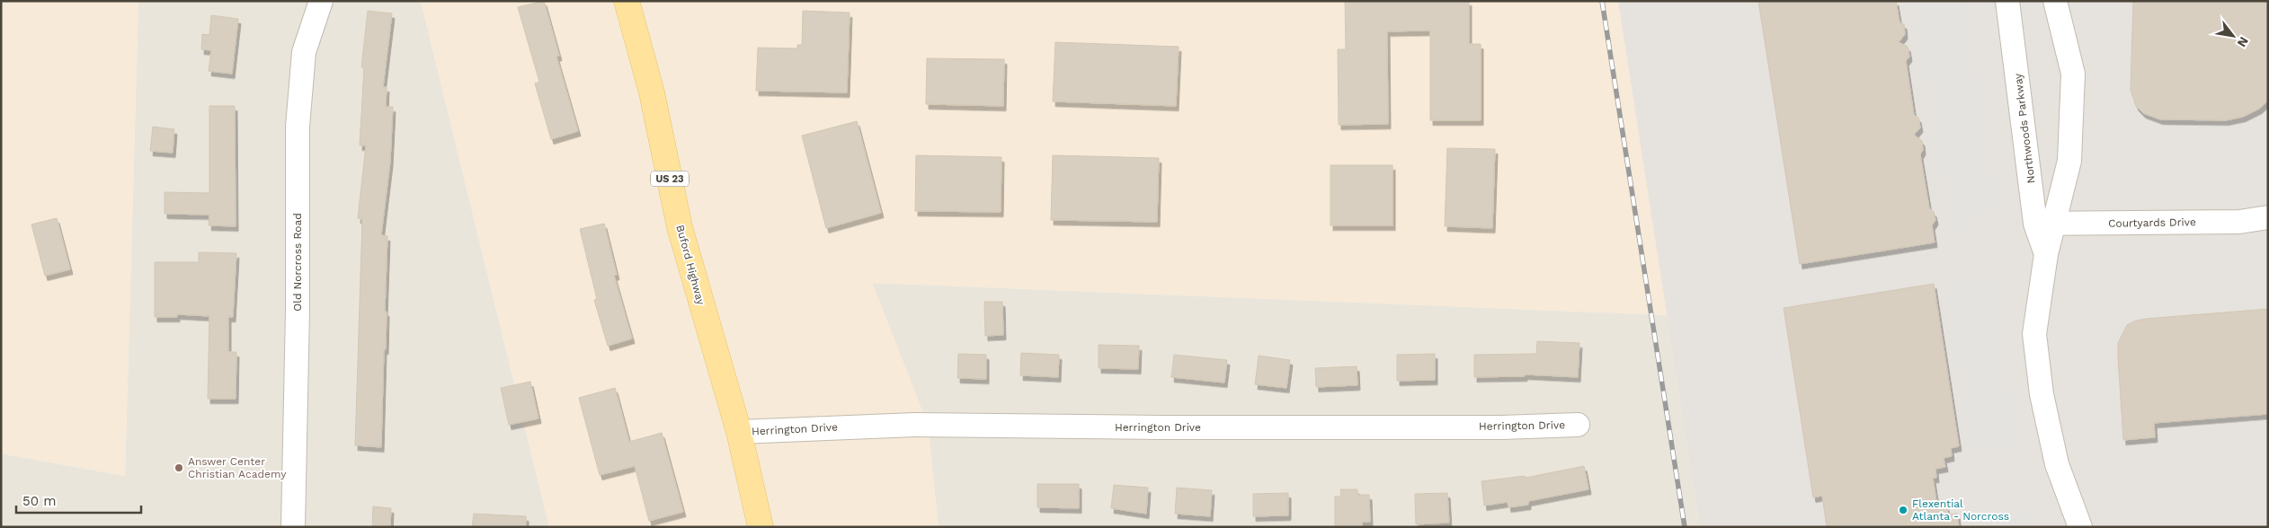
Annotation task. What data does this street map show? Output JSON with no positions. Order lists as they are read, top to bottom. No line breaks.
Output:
{"streets":{"main road":["US 23","Buford Highway"],"street":["Northwoods Parkway","Courtyards Drive","Old Norcross Road","Herrington Drive"]},"crossings":[["Northwoods Parkway","Courtyards Drive"],["Buford Highway","Herrington Drive"]],"places":["Answer Center Christian Academy","Flexential Atlanta - Norcross"],"scale_bar":"50 m","north":"bottom right"}
